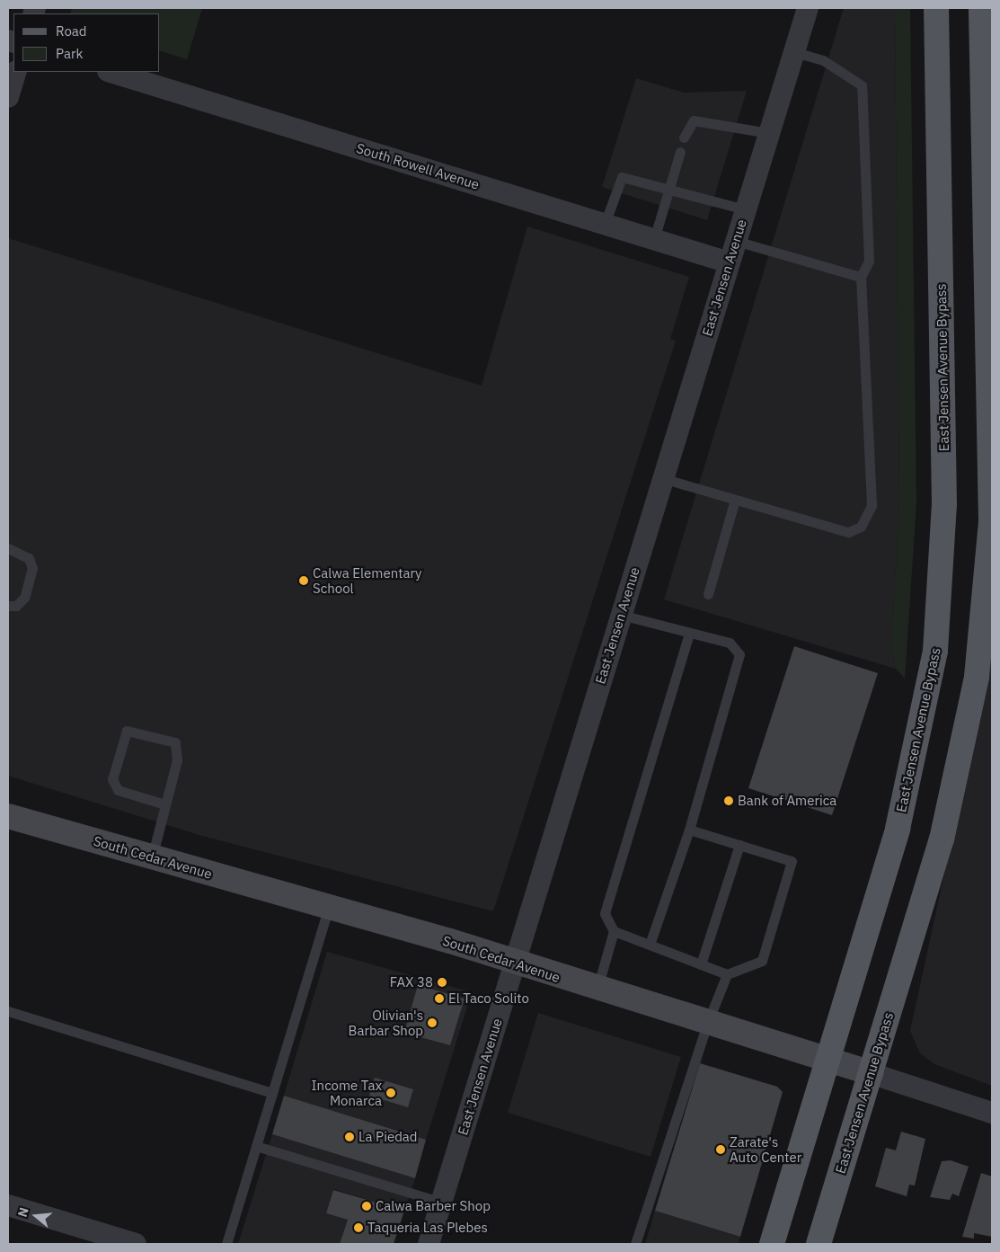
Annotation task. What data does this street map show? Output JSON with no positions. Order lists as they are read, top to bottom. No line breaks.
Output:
{"streets":{"main road":["East Jensen Avenue Bypass","South Cedar Avenue"],"street":["South Rowell Avenue","East Jensen Avenue"]},"crossings":[["South Rowell Avenue","East Jensen Avenue"],["East Jensen Avenue","South Cedar Avenue"],["East Jensen Avenue Bypass","South Cedar Avenue"]],"places":["Calwa Elementary School","Bank of America","FAX 38","El Taco Solito","Olivian's Barbar Shop","Income Tax Monarca","La Piedad","Zarate's Auto Center","Calwa Barber Shop","Taqueria Las Plebes"],"legend":["Road","Park"],"north":"left"}
